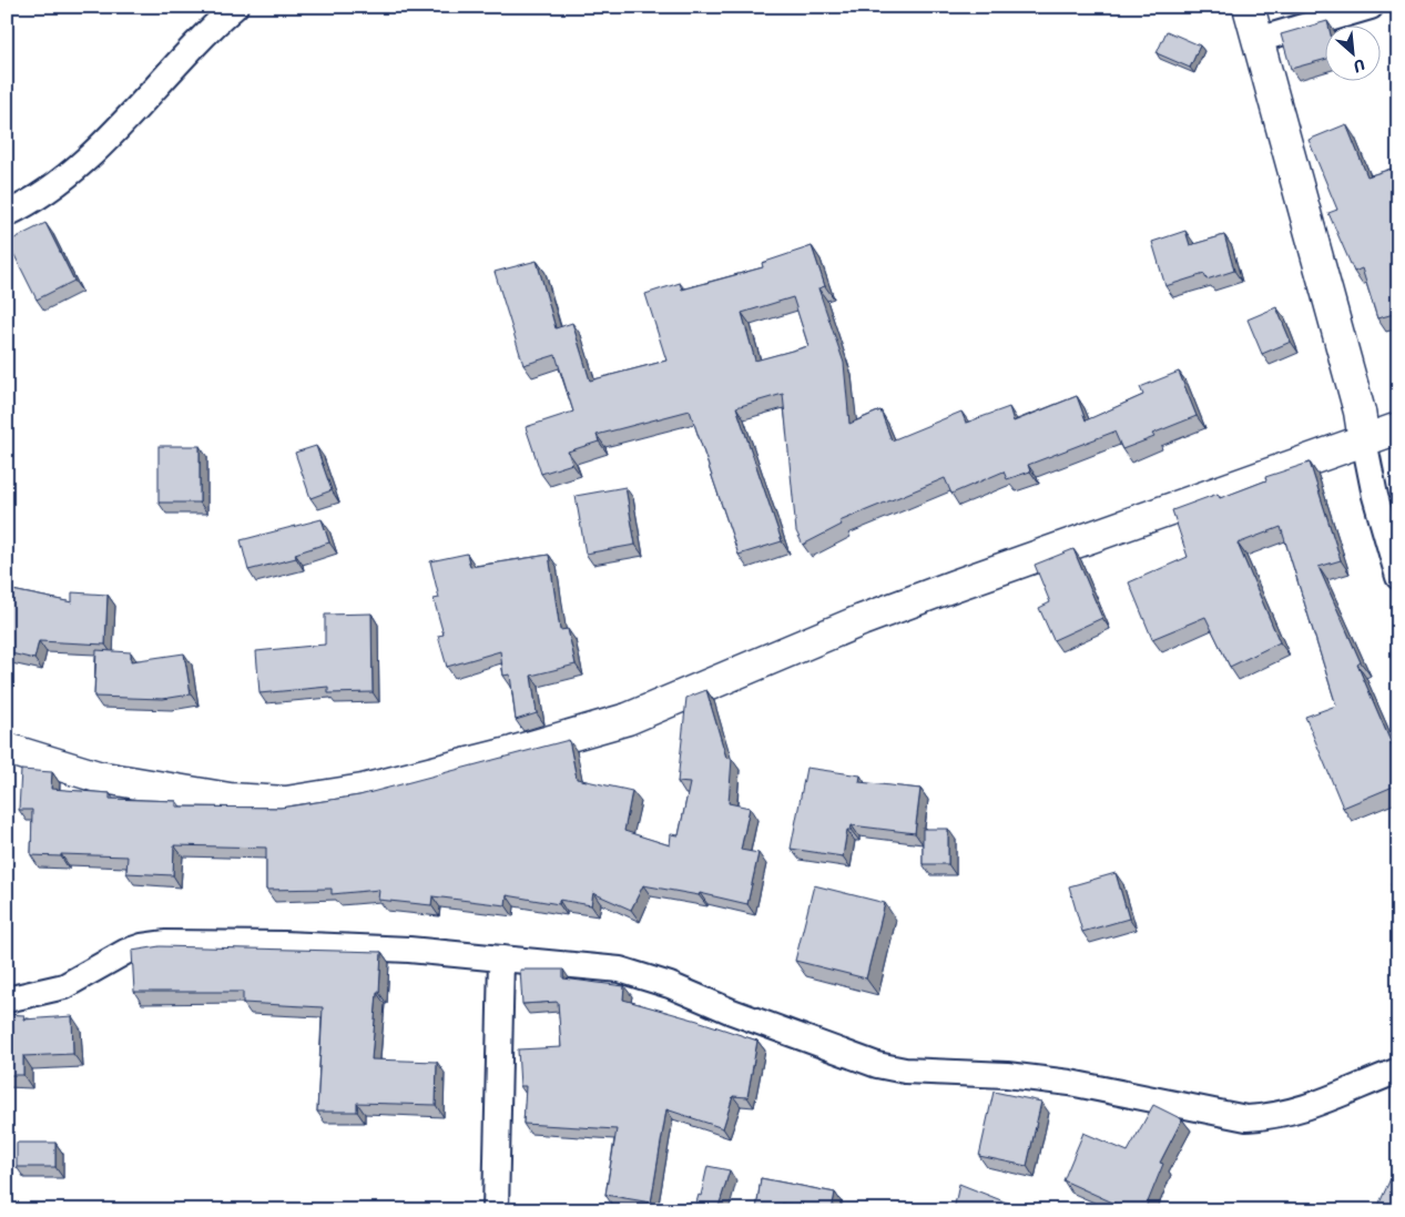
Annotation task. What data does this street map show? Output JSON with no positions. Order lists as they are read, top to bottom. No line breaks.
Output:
{"north":"bottom right"}
